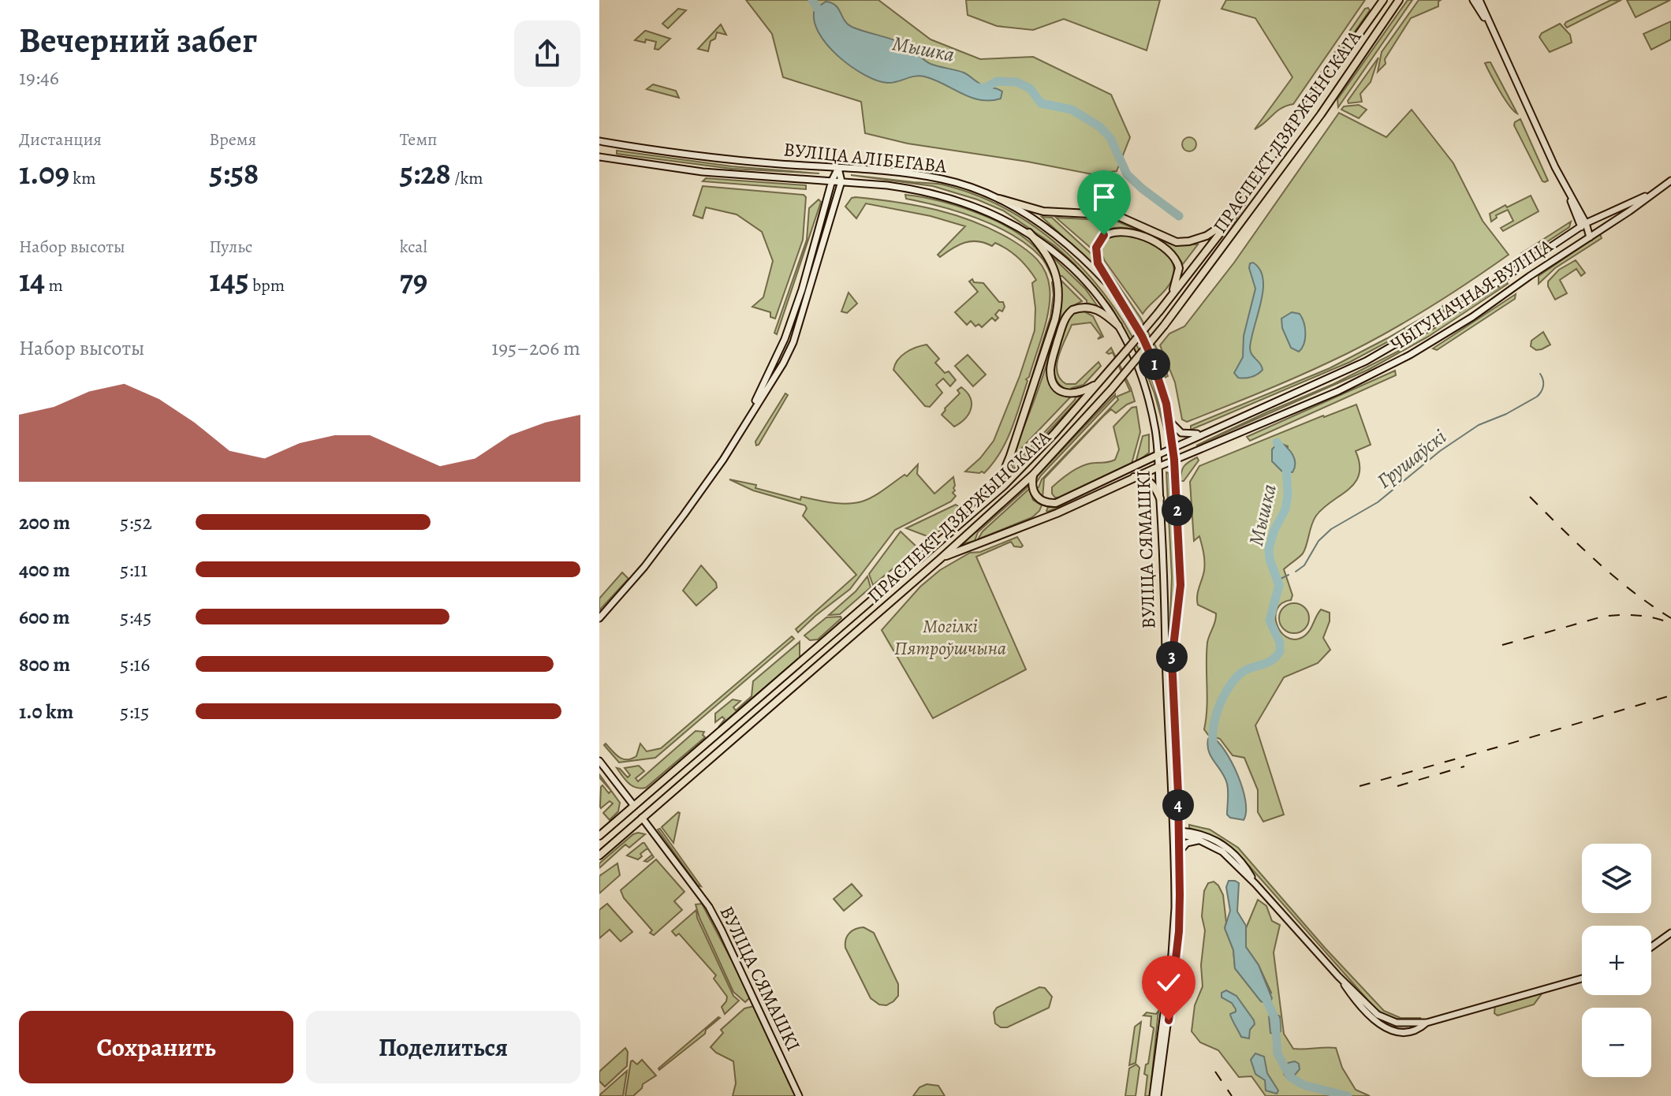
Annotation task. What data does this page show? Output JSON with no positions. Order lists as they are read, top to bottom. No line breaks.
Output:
{"streets":{"main road":["ПРАСПЕКТ ДЗЯРЖЫНСКАГА","ВУЛІЦА АЛІБЕГАВА","ЧЫГУНАЧНАЯ ВУЛІЦА","ВУЛІЦА СЯМАШКІ"]},"crossings":[["ПРАСПЕКТ ДЗЯРЖЫНСКАГА","ВУЛІЦА СЯМАШКІ"],["ВУЛІЦА АЛІБЕГАВА","ЧЫГУНАЧНАЯ ВУЛІЦА"],["ВУЛІЦА АЛІБЕГАВА","ВУЛІЦА СЯМАШКІ"],["ЧЫГУНАЧНАЯ ВУЛІЦА","ВУЛІЦА СЯМАШКІ"]],"water":["Мышка","Грушаўскі"],"parks":["Могілкі Пятроўшчына"],"page":{"heading":["Вечерний забег","19:46"],"stats":[["Дистанция","1.09 km"],["Время","5:58"],["Темп","5:28 /km"],["Набор высоты","14 m"],["Пульс","145 bpm"],["kcal","79"]],"chart":["Набор высоты","195–206 m"],"pins":["1","2","3","4"],"list":[{"name":"200 m","note":"5:52"},{"name":"400 m","note":"5:11"},{"name":"600 m","note":"5:45"},{"name":"800 m","note":"5:16"},{"name":"1.0 km","note":"5:15"}],"map_buttons":["+","−"],"buttons":["Сохранить","Поделиться"]}}
